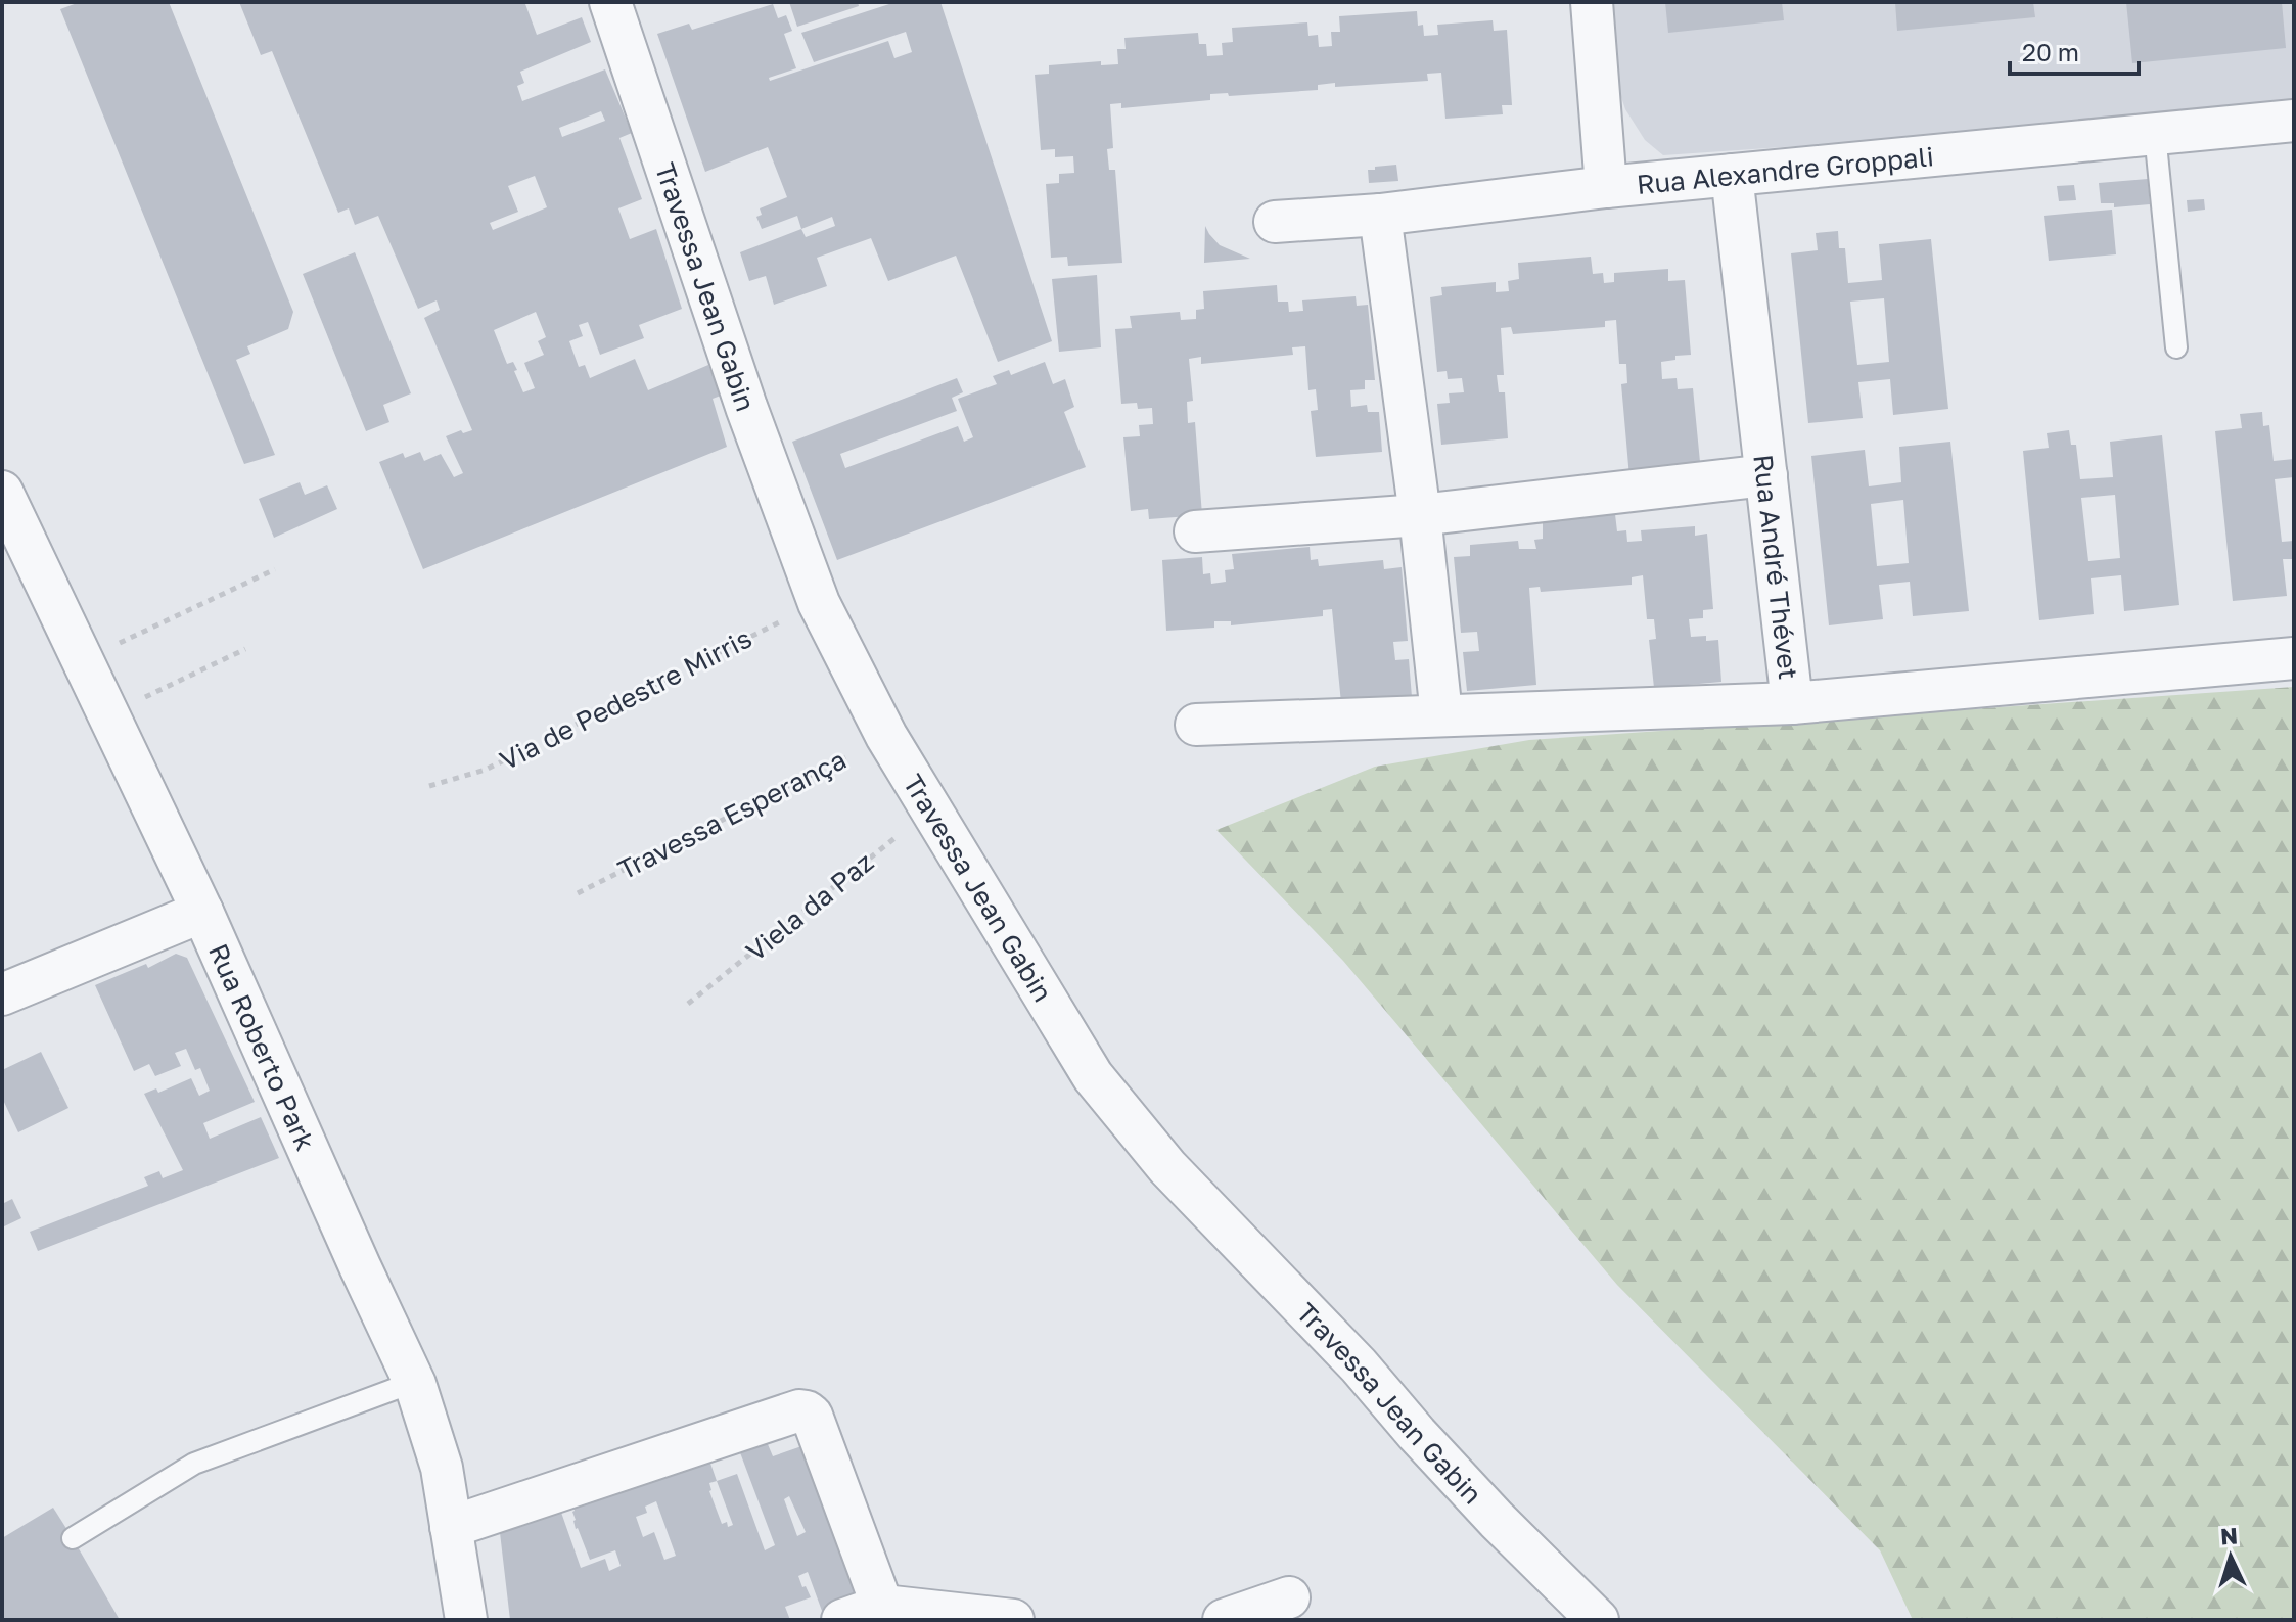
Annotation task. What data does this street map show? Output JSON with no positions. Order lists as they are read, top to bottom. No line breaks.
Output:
{"streets":{"street":["Rua Alexandre Groppali","Travessa Jean Gabin","Rua André Thévet","Rua Roberto Park"],"path":["Via de Pedestre Mirris","Travessa Esperança","Viela da Paz"]},"crossings":[["Rua Alexandre Groppali","Rua André Thévet"],["Travessa Jean Gabin","Via de Pedestre Mirris"],["Travessa Jean Gabin","Travessa Esperança"],["Travessa Jean Gabin","Viela da Paz"]],"scale_bar":"20 m","north":"top"}
